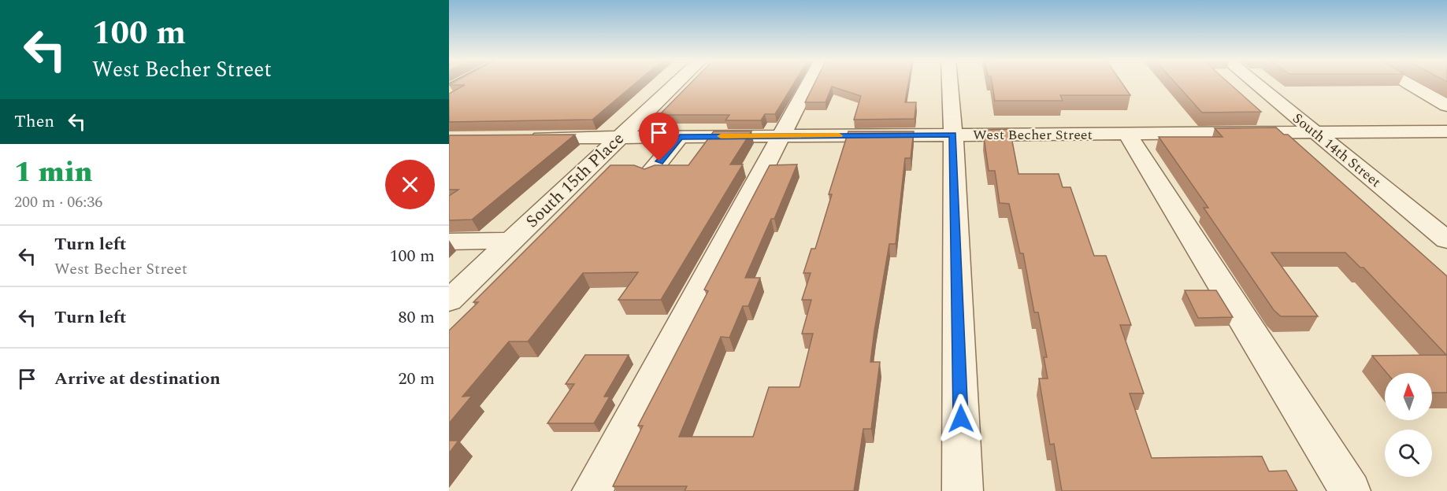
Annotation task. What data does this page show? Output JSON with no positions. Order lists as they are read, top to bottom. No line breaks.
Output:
{"streets":{"street":["West Becher Street","South 14th Street","South 15th Place"]},"crossings":[["West Becher Street","South 14th Street"],["West Becher Street","South 15th Place"]],"north":"top","page":{"turn":["100 m","West Becher Street"],"then":"Then","heading":["1 min","200 m · 06:36"],"list":[{"name":"Turn left","note":"West Becher Street","value":"100 m"},{"name":"Turn left","value":"80 m"},{"name":"Arrive at destination","value":"20 m"}]}}
